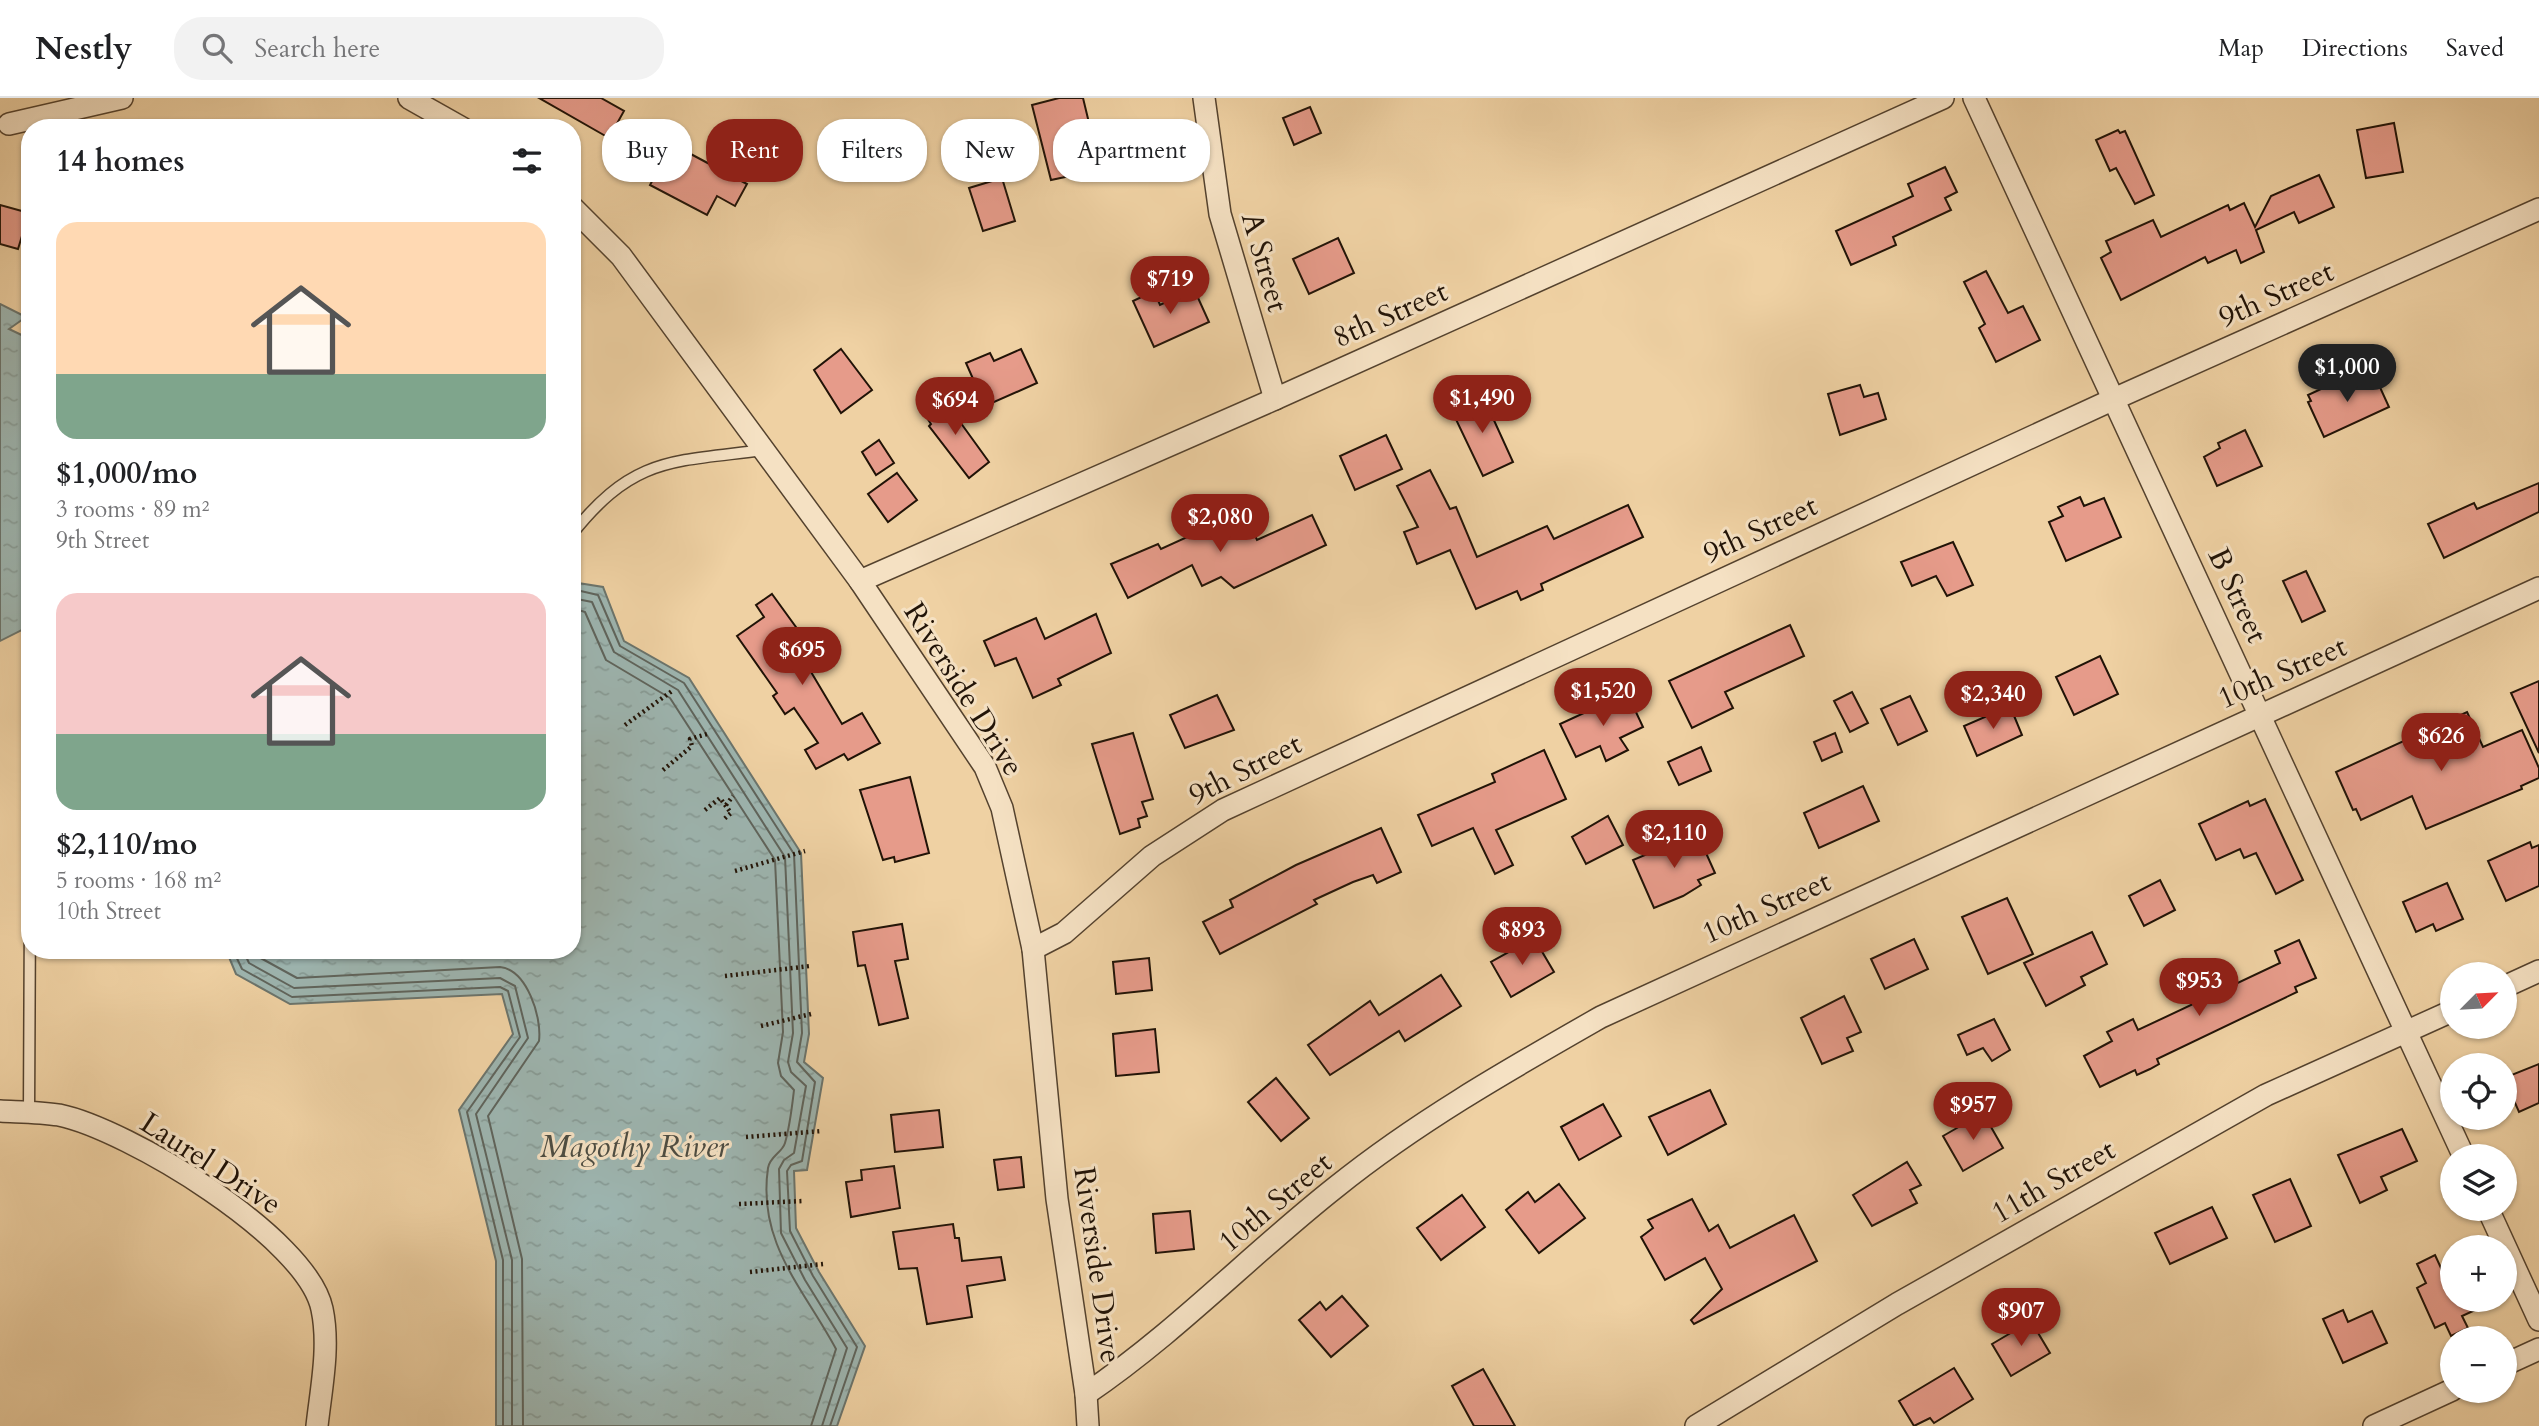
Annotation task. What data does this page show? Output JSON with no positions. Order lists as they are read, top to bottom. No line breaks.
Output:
{"streets":{"street":["A Street","9th Street","8th Street","B Street","10th Street","Riverside Drive","Laurel Drive","11th Street"]},"crossings":[["A Street","8th Street"],["9th Street","B Street"],["9th Street","Riverside Drive"],["8th Street","Riverside Drive"],["B Street","10th Street"],["B Street","11th Street"],["10th Street","Riverside Drive"]],"water":["Magothy River"],"north":"top right","page":{"header":"Nestly","search":"Search here","nav":["Map","Directions","Saved"],"chip":["Buy","Rent","Filters","New","Apartment"],"heading":"14 homes","list":[{"name":"$1,000/mo","note":"3 rooms · 89 m² · 9th Street"},{"name":"$2,110/mo","note":"5 rooms · 168 m² · 10th Street"}],"price":["$719","$1,000","$1,490","$694","$2,080","$695","$1,520","$2,340","$626","$2,110","$893","$953","$957","$907"],"map_buttons":["+","−"]}}
